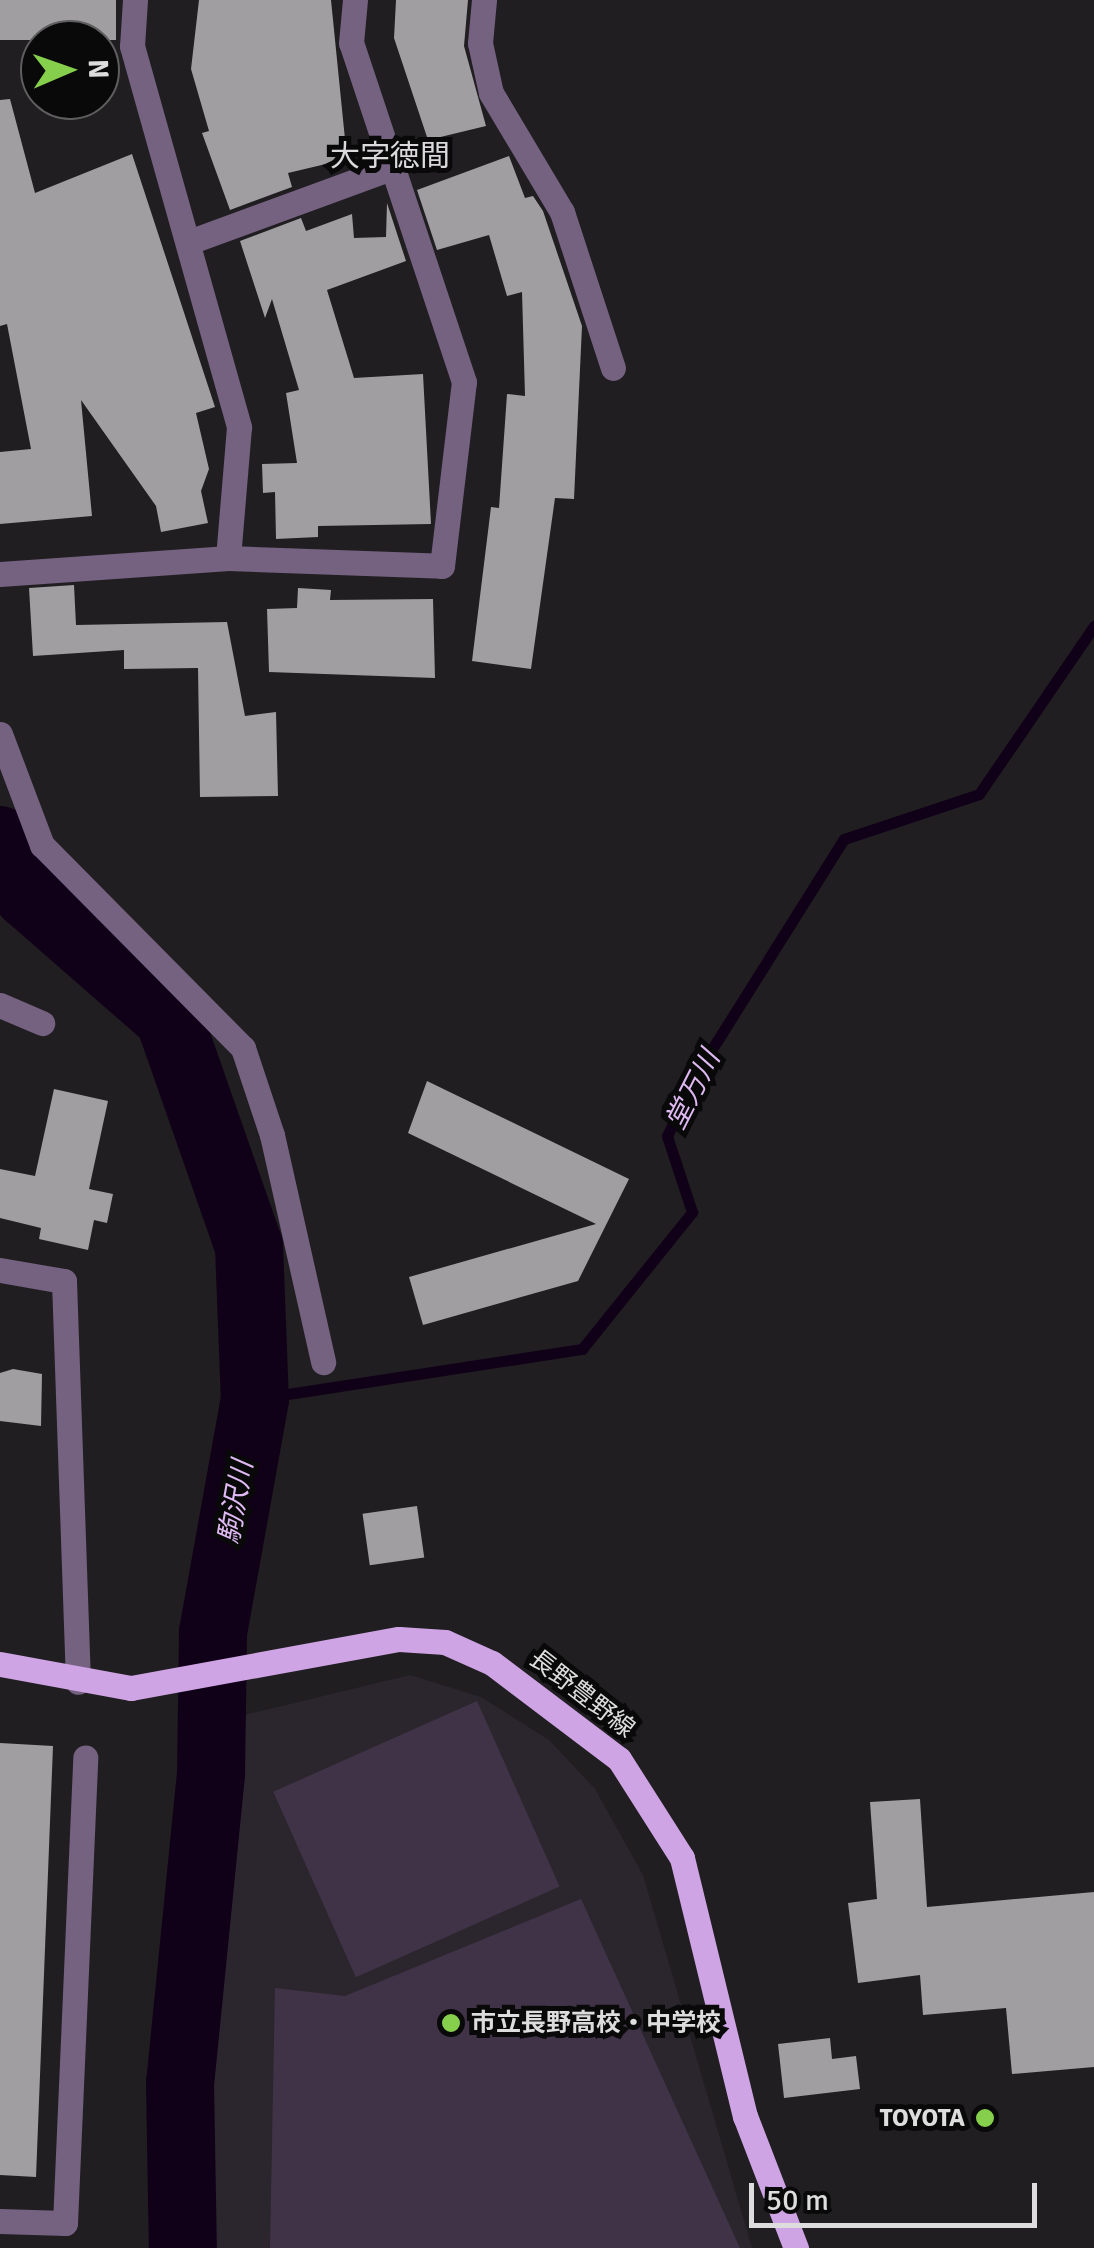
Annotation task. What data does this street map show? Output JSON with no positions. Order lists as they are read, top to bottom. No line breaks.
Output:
{"streets":{"main road":["長野豊野線"]},"districts":["大字徳間"],"water":["堂万川","駒沢川"],"places":["市立長野高校・中学校","TOYOTA"],"scale_bar":"50 m","north":"right"}
